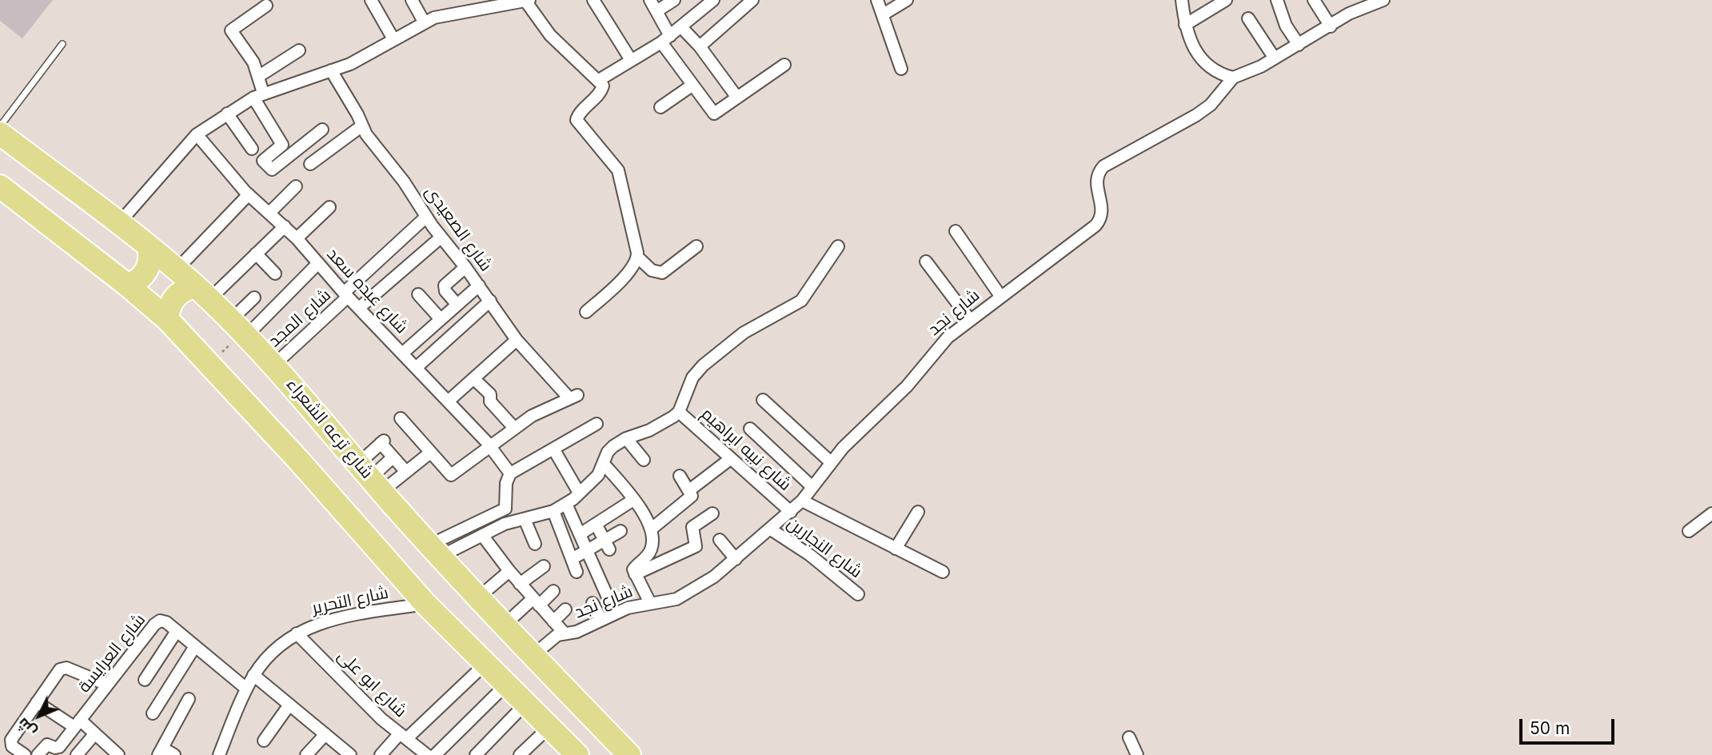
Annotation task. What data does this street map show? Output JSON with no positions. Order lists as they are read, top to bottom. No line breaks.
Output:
{"streets":{"highway":["شارع ترعه الشعراء"],"street":["شارع الصعيدى","شارع عبده سعد","شارع نجد","شارع المجد","شارع نبيه ابراهيم","شارع النجارين","شارع التحرير","شارع العرايسة","شارع ابو على"]},"crossings":[["شارع الصعيدى","شارع المجد"],["شارع عبده سعد","شارع المجد"],["شارع نجد","شارع ترعه الشعراء"],["شارع نجد","شارع نبيه ابراهيم"],["شارع نجد","شارع النجارين"],["شارع المجد","شارع ترعه الشعراء"],["شارع التحرير","شارع العرايسة"],["شارع التحرير","شارع ابو على"]],"scale_bar":"50 m","north":"bottom left"}
